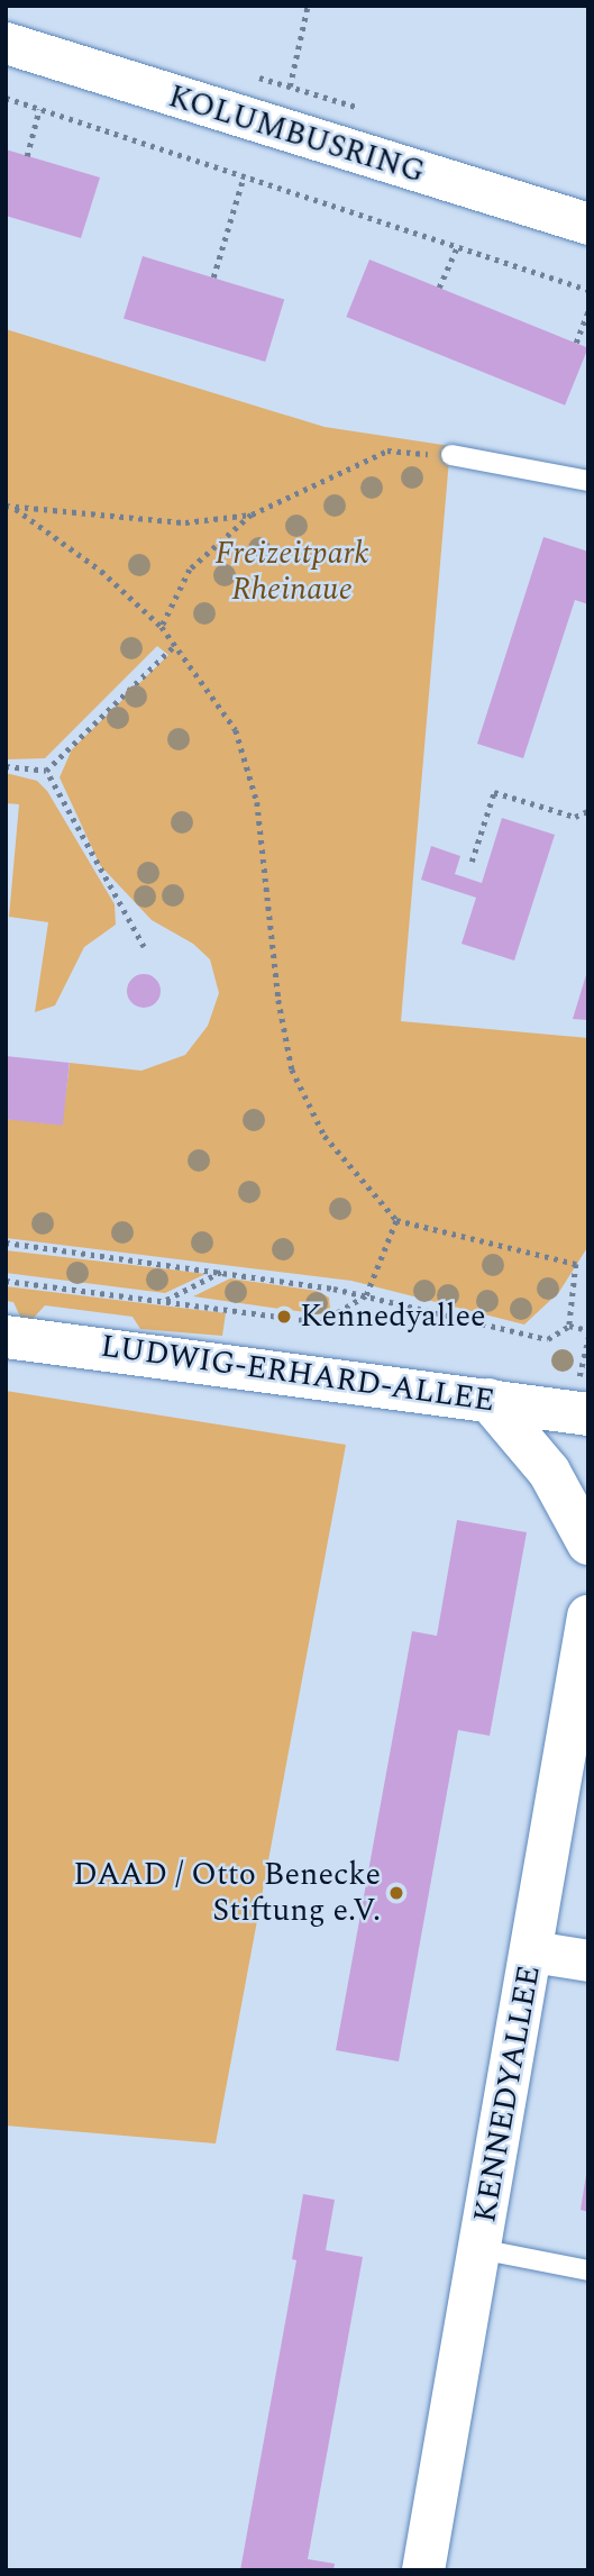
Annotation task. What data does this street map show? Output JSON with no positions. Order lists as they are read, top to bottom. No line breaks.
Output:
{"streets":{"street":["KOLUMBUSRING","LUDWIG-ERHARD-ALLEE","KENNEDYALLEE"]},"parks":["Freizeitpark Rheinaue"],"places":["Kennedyallee","DAAD / Otto Benecke Stiftung e.V."]}
